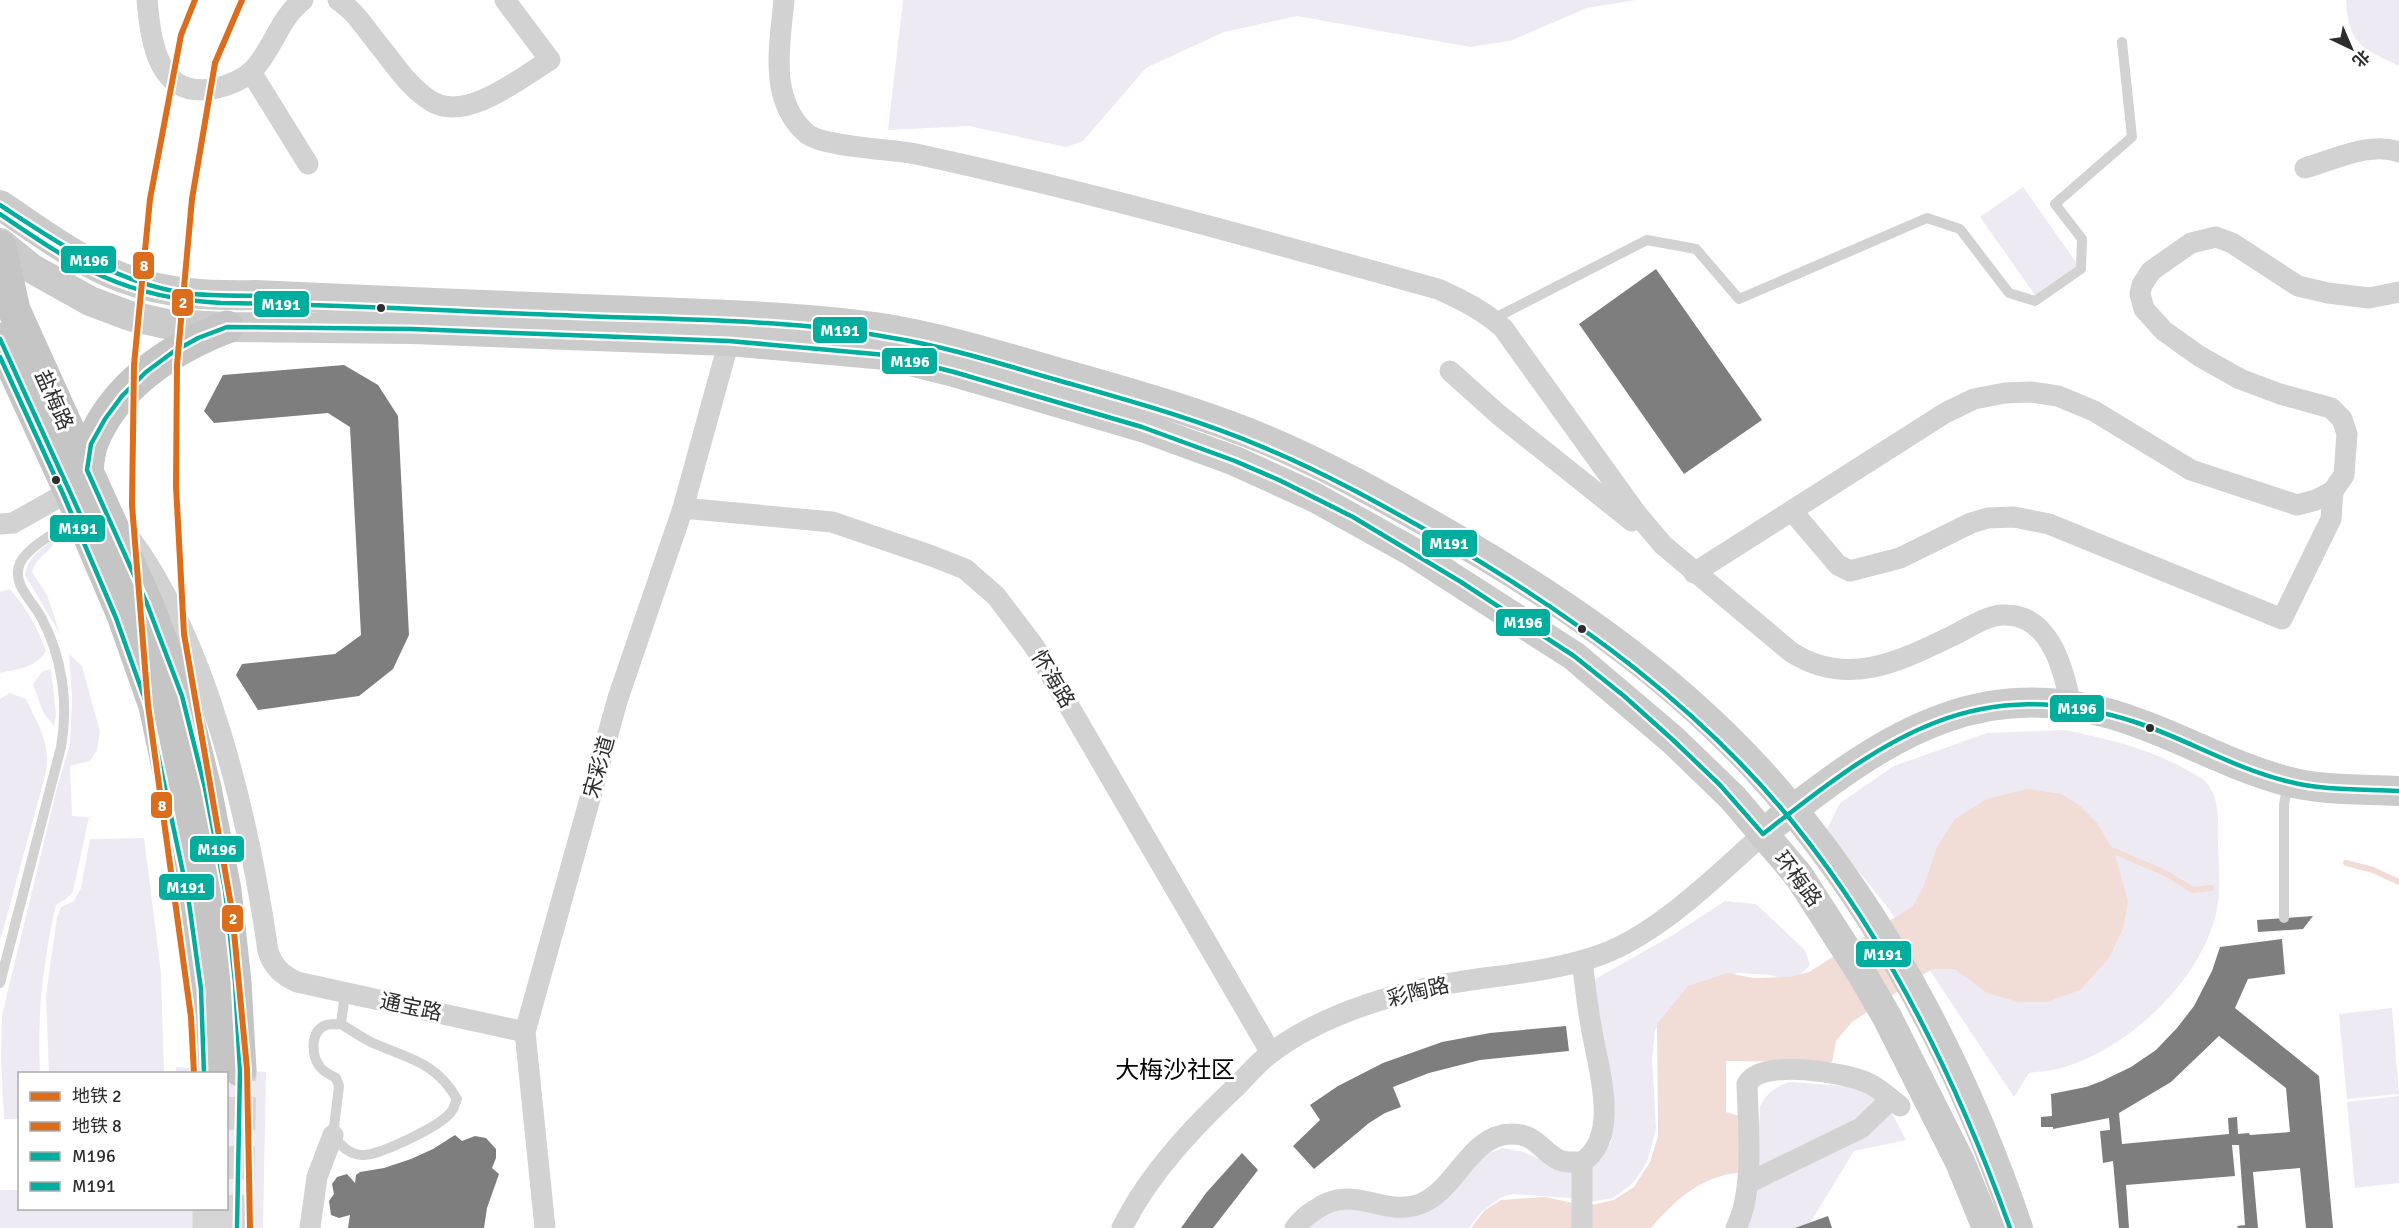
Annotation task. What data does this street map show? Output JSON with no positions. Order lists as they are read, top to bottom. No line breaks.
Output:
{"streets":{"main road":["盐梅路","环梅路"],"street":["怀海路","宋彩道","彩陶路","通宝路"]},"crossings":[["盐梅路","环梅路"],["盐梅路","通宝路"],["怀海路","宋彩道"],["怀海路","彩陶路"],["宋彩道","环梅路"],["宋彩道","通宝路"],["环梅路","彩陶路"]],"districts":["大梅沙社区"],"lines":["metro line 2","metro line 8","transit line M196","transit line M191"],"legend":["地铁 2","地铁 8","M196","M191"],"north":"bottom right"}
